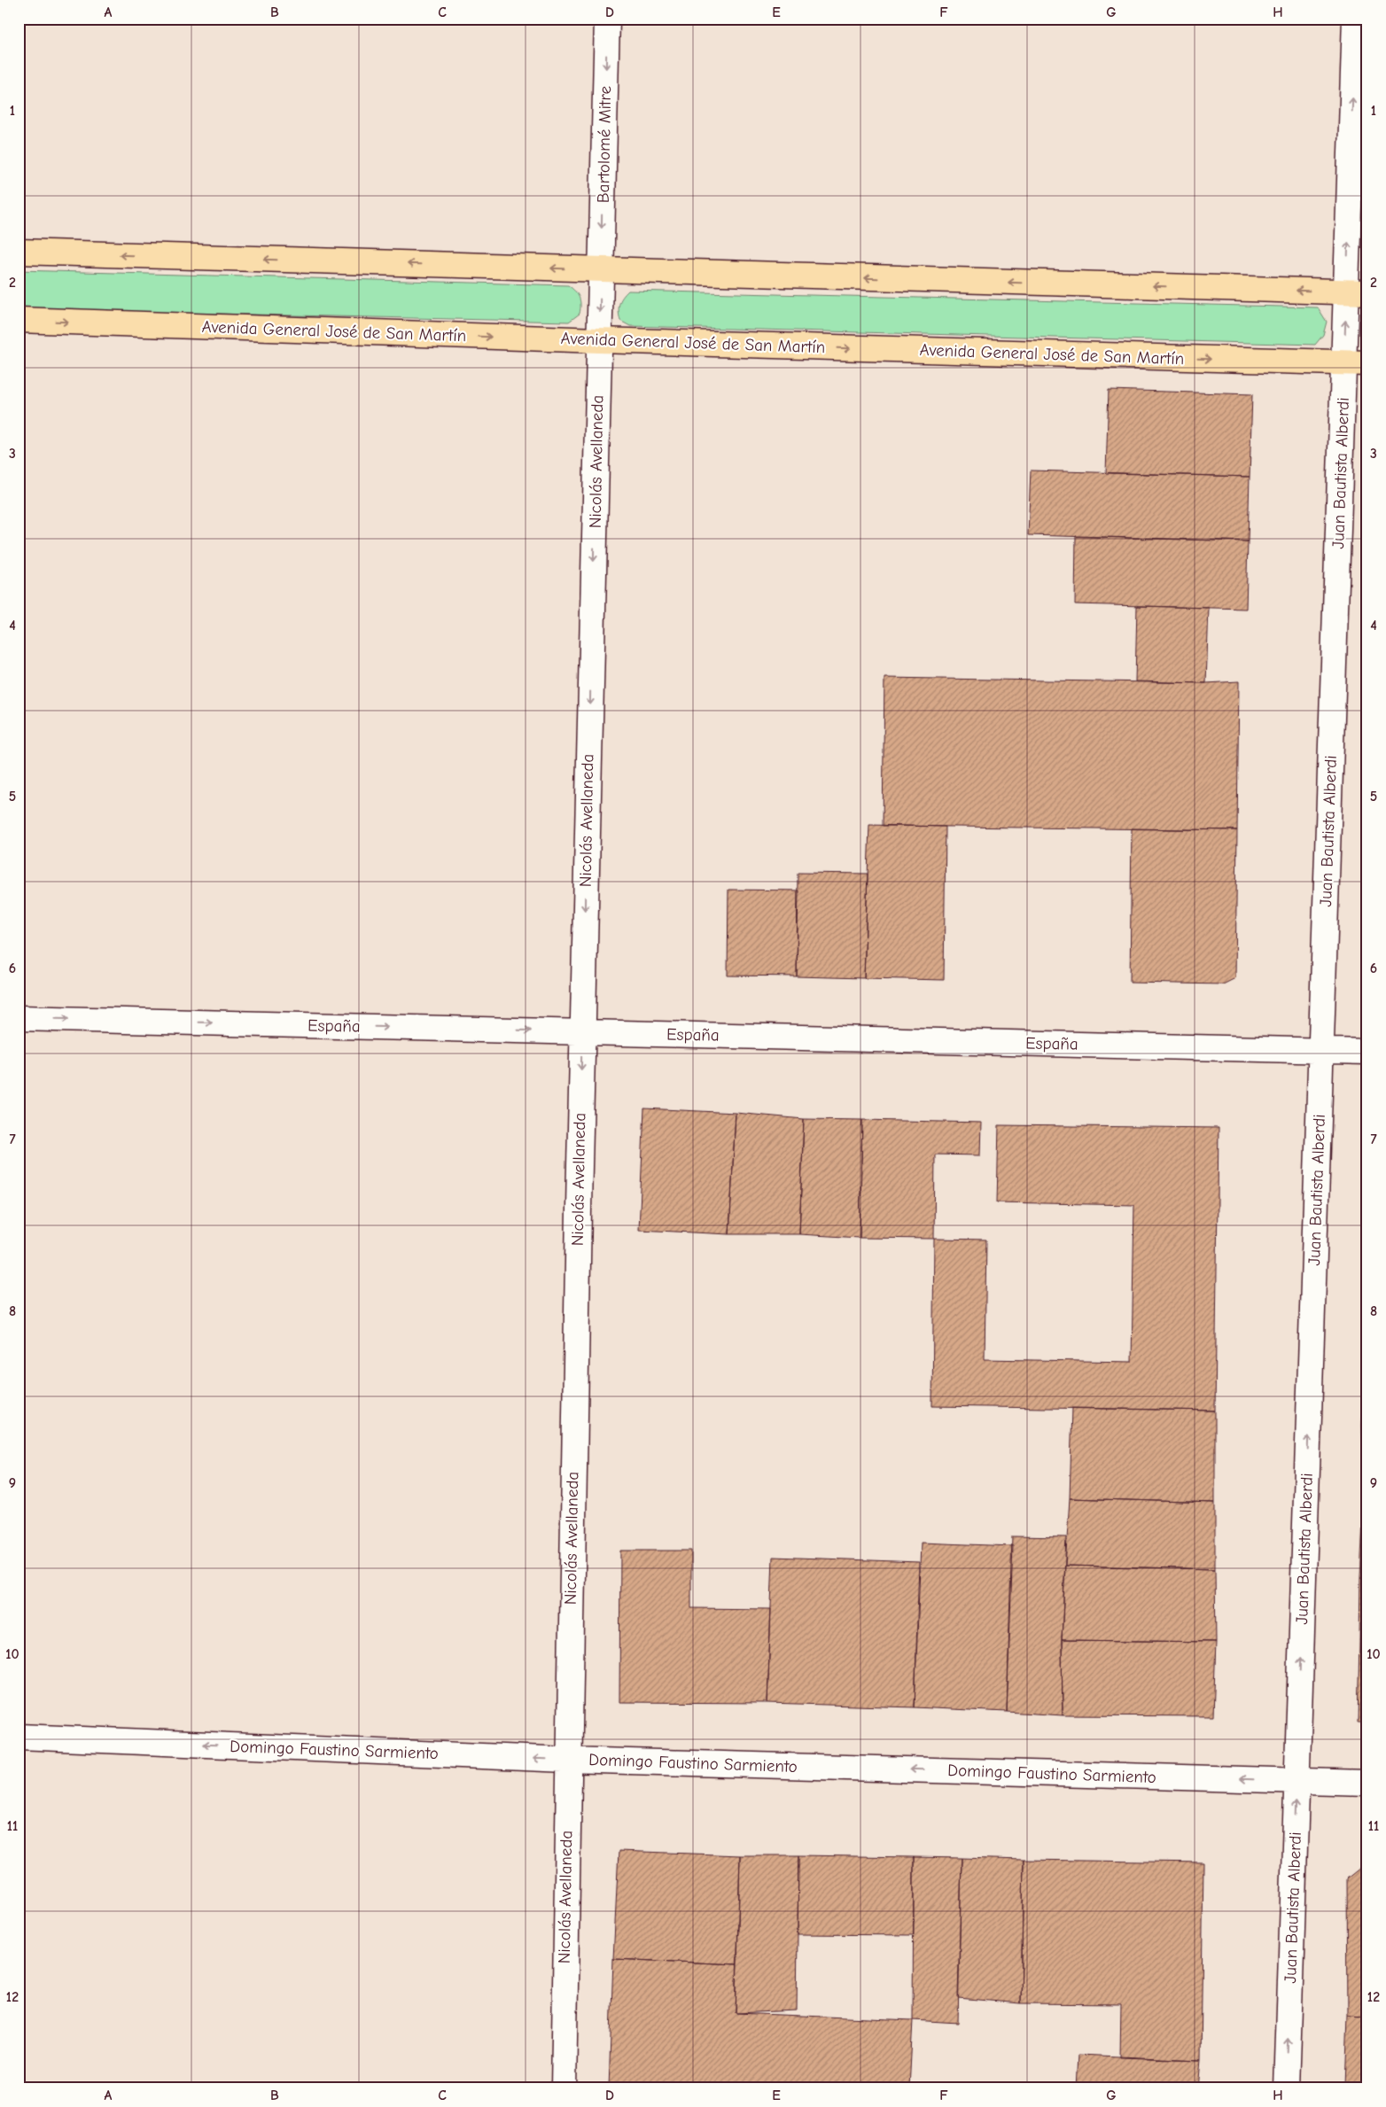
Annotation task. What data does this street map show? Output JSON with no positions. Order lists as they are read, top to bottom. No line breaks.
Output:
{"streets":{"main road":["Avenida General José de San Martín"],"street":["Bartolomé Mitre","Nicolás Avellaneda","Juan Bautista Alberdi","España","Domingo Faustino Sarmiento"]},"crossings":[["Bartolomé Mitre","Nicolás Avellaneda"],["Avenida General José de San Martín","Nicolás Avellaneda"],["Avenida General José de San Martín","Juan Bautista Alberdi"],["Nicolás Avellaneda","España"],["Nicolás Avellaneda","Domingo Faustino Sarmiento"],["Juan Bautista Alberdi","España"],["Juan Bautista Alberdi","Domingo Faustino Sarmiento"]],"one_way":["Bartolomé Mitre","Nicolás Avellaneda","Juan Bautista Alberdi","España","Domingo Faustino Sarmiento"],"grid":{"columns":["A","B","C","D","E","F","G","H"],"rows":["1","2","3","4","5","6","7","8","9","10","11","12"]}}
